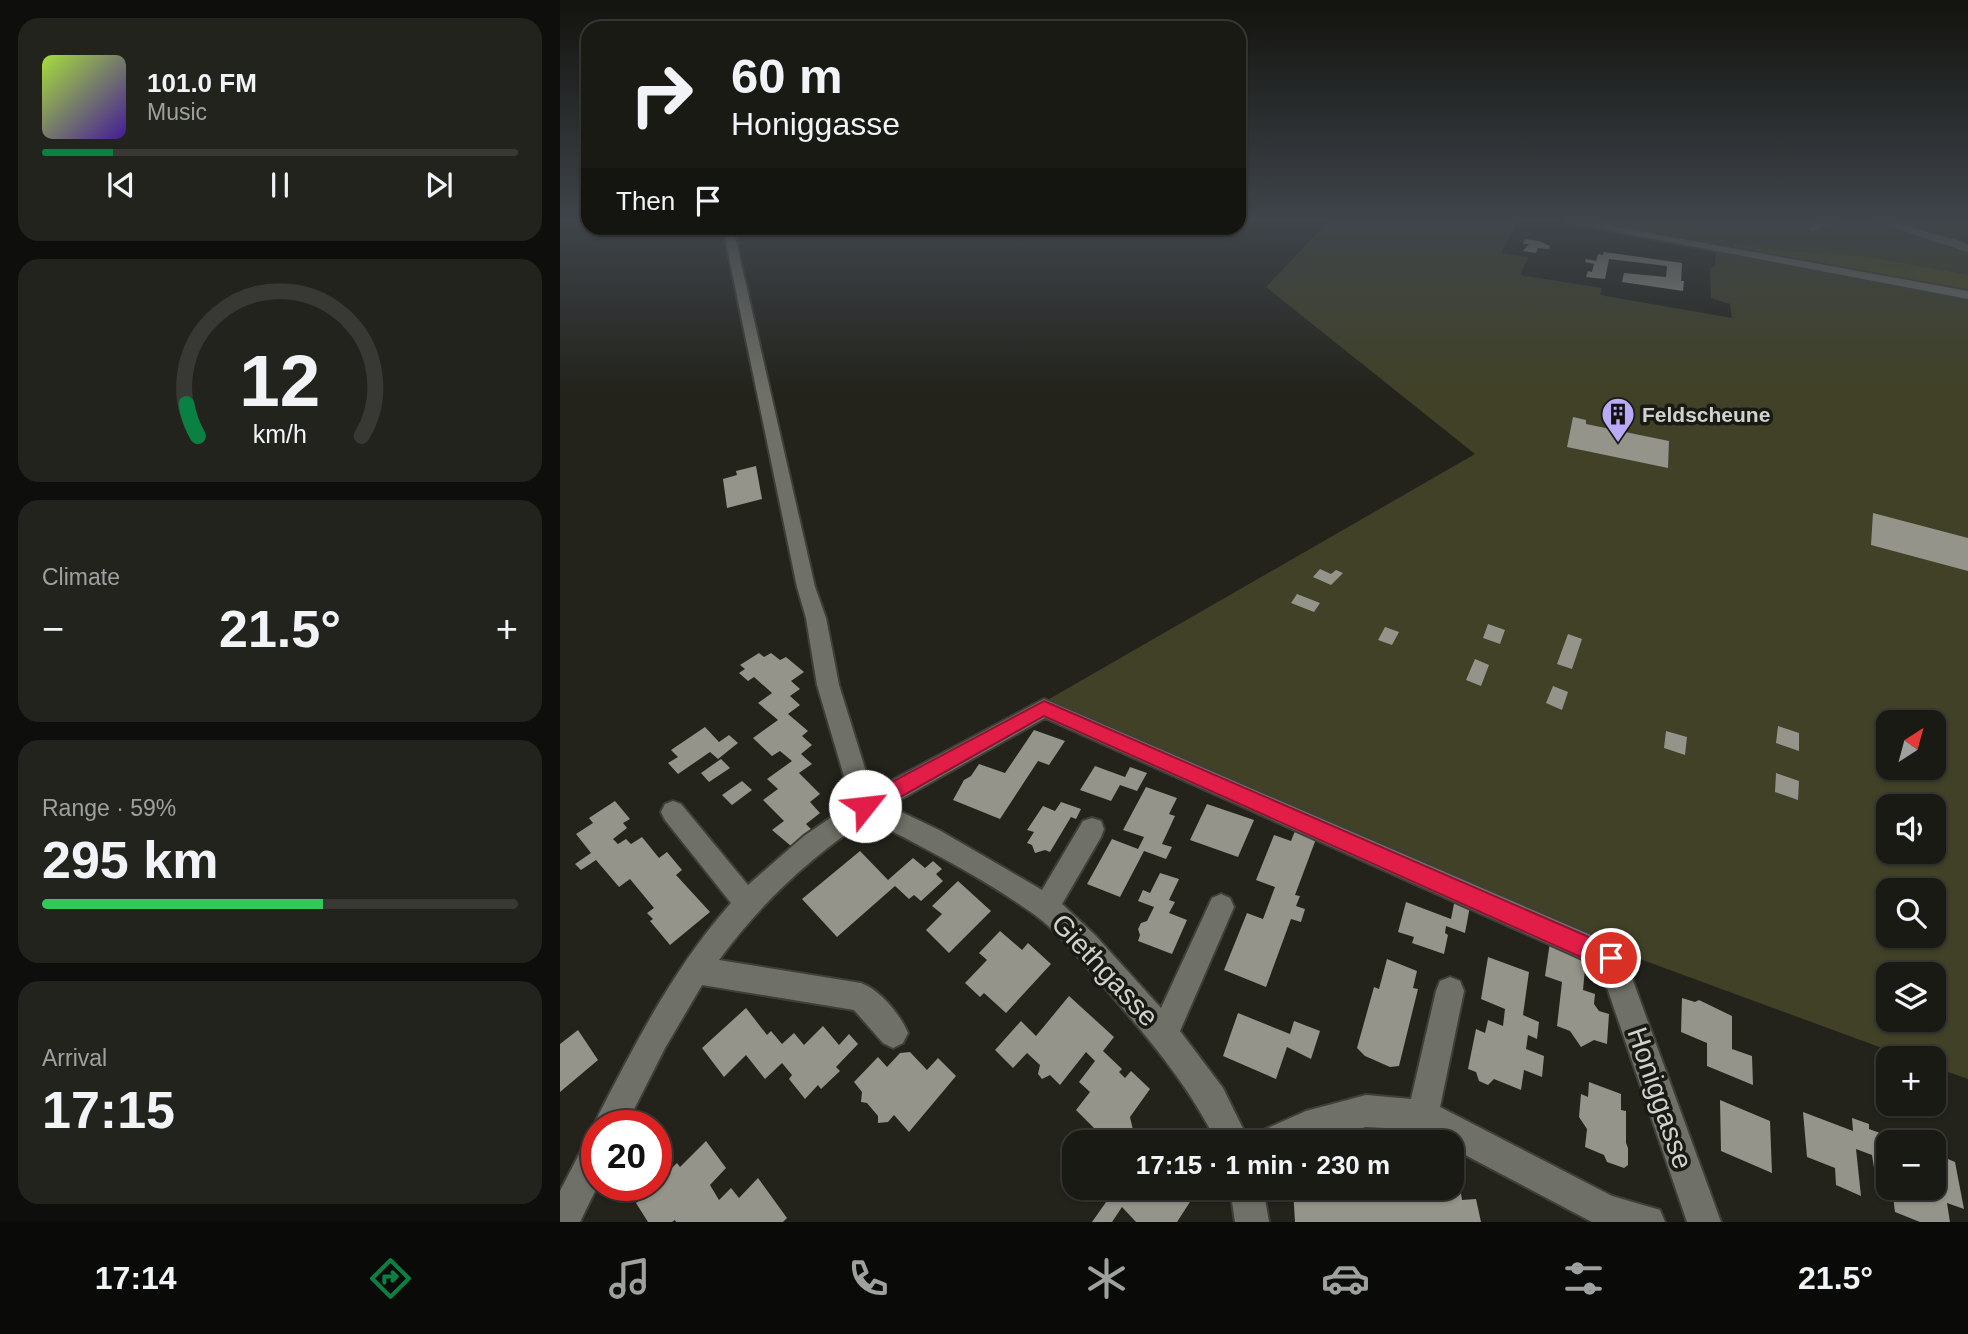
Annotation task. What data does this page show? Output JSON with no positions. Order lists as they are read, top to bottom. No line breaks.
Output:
{"streets":{"street":["Giethgasse","Honiggasse"]},"crossings":[["Giethgasse","Honiggasse"]],"places":{"building":["Feldscheune"]},"north":"top right","page":{"turn":["60 m","Honiggasse"],"song":["101.0 FM","Music"],"then":"Then","tile":["Climate",["Range · 59%","295 km"],["Arrival","17:15"]],"heat":["−","21.5°","+"],"map_buttons":["+","−"],"limit":"20","trip":"17:15 · 1 min · 230 m","tabs":["17:14","21.5°"],"gauge":["12","km/h"]}}
